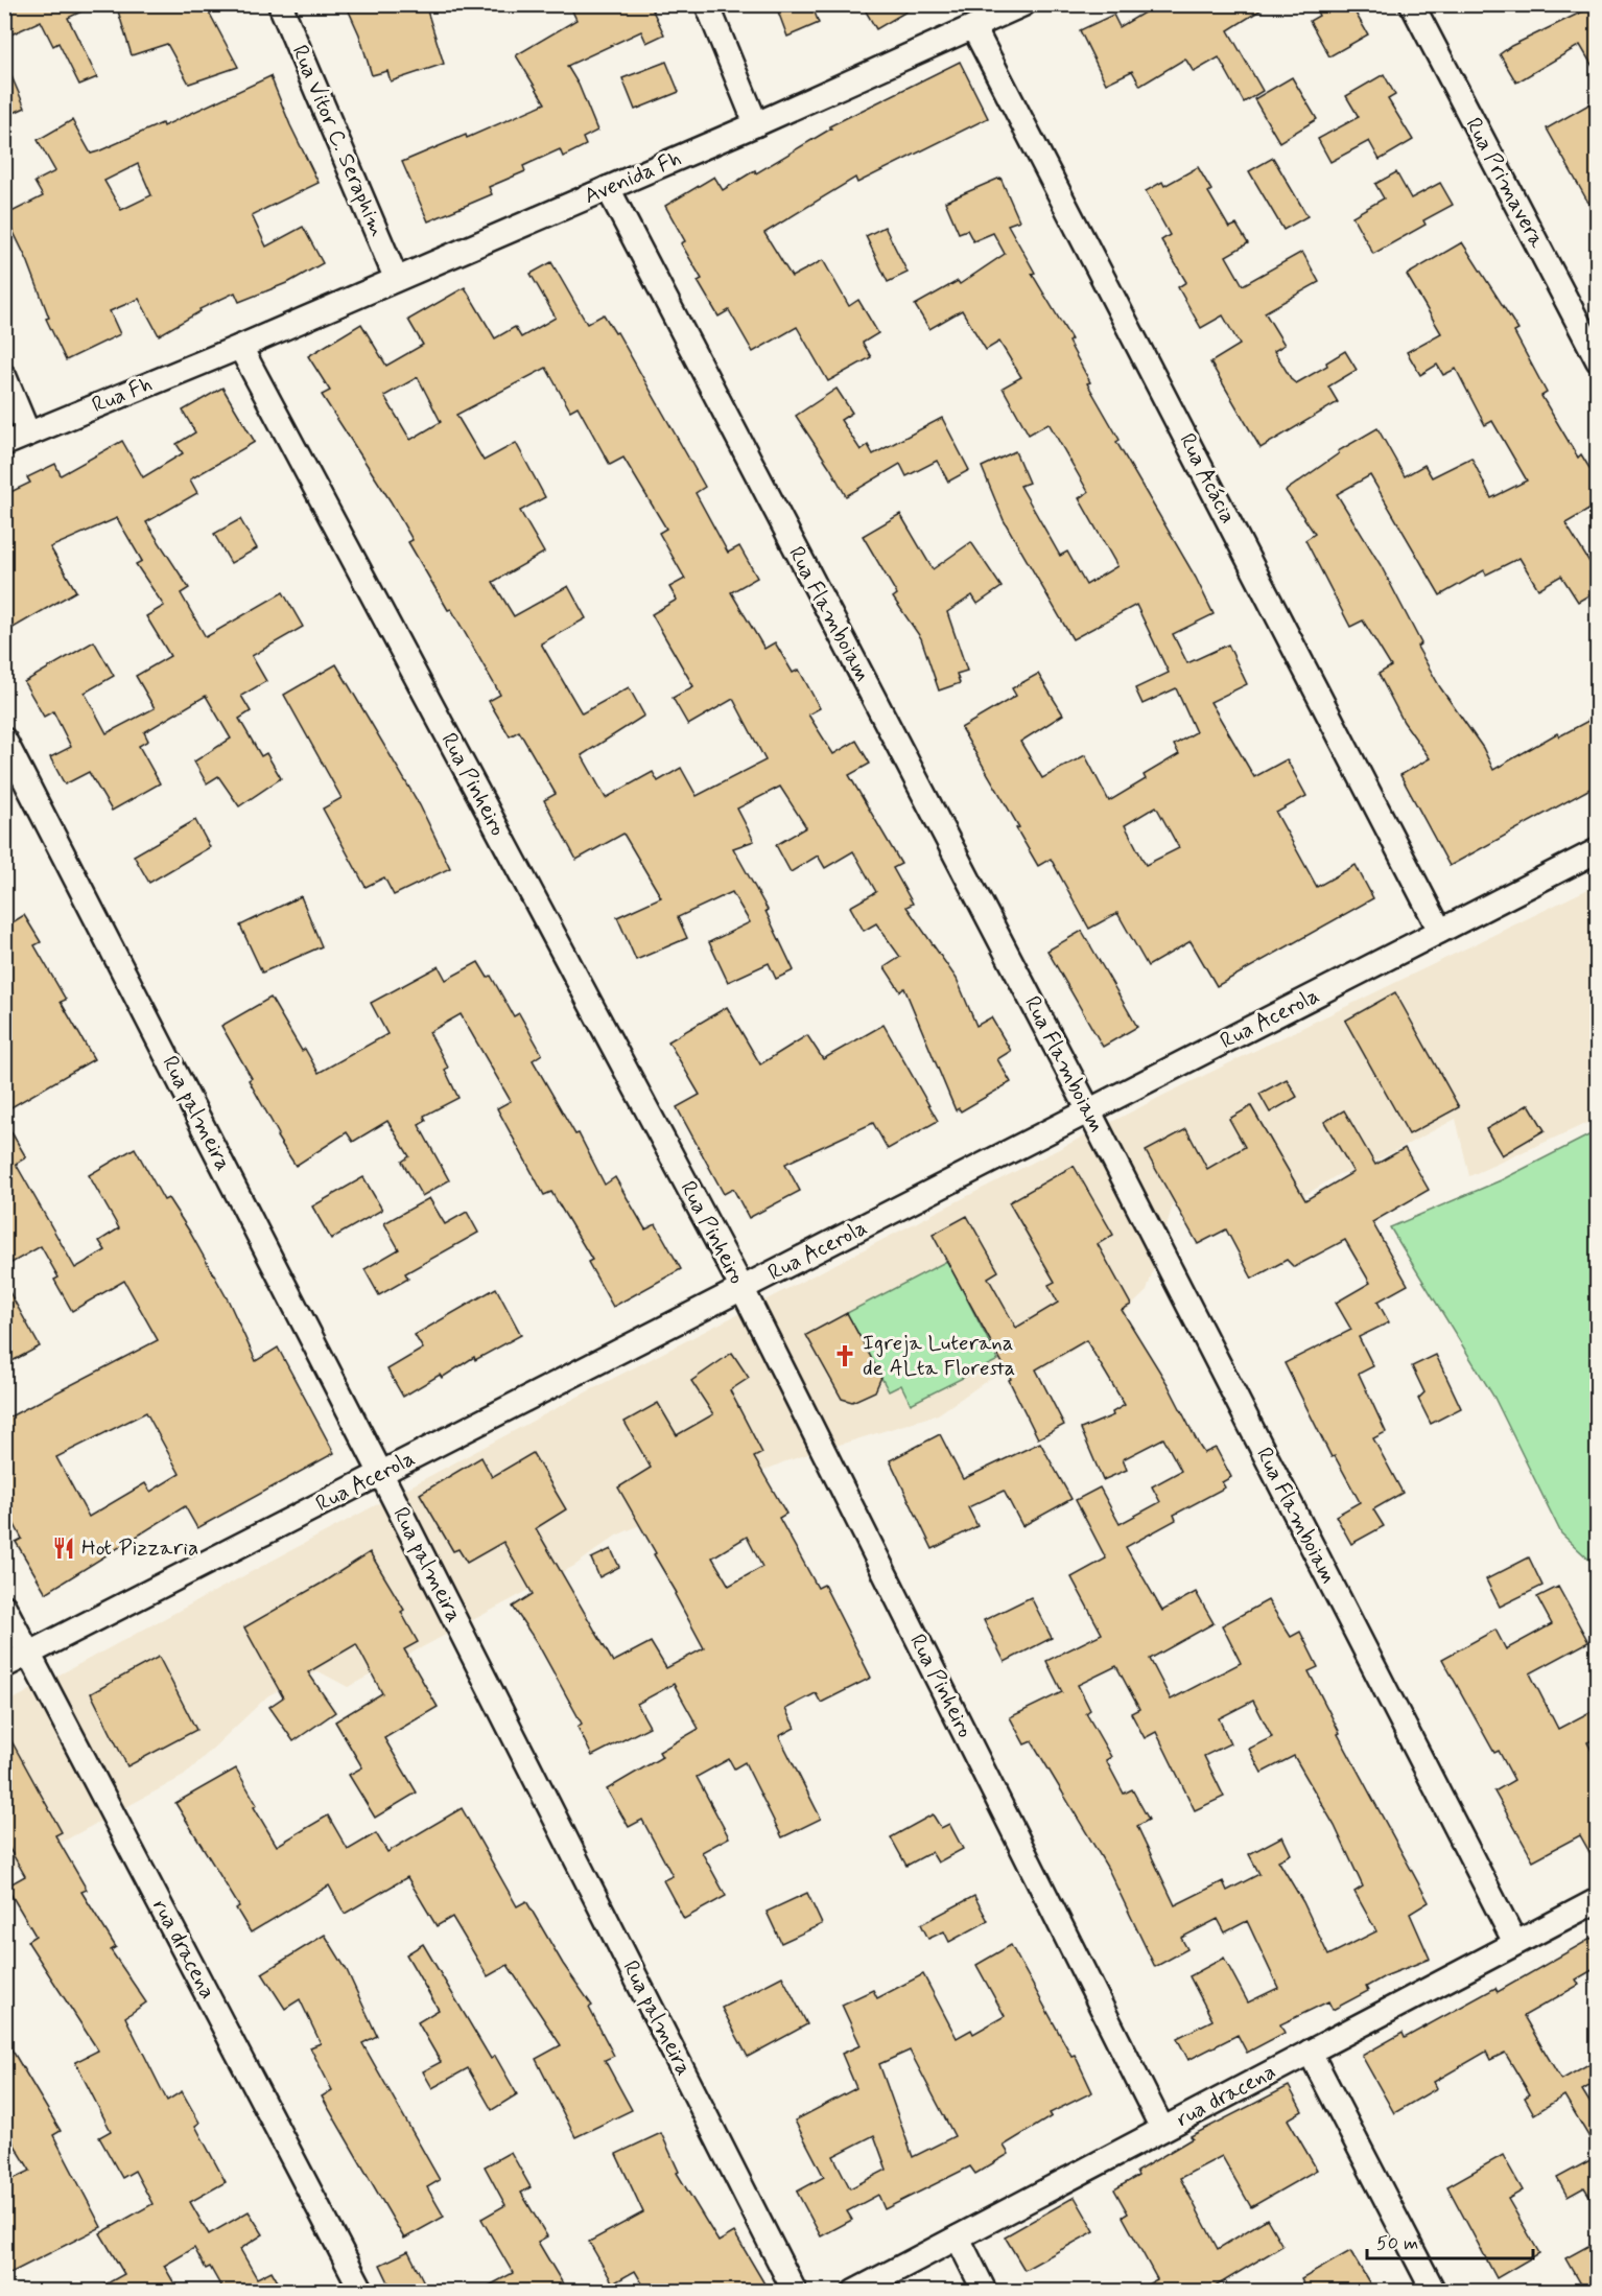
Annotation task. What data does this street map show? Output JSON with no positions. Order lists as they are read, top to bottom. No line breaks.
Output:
{"streets":{"street":["Rua Vitor C. Seraphim","Avenida Fh","Rua Primavera","Rua Fh","Rua Acácia","Rua Flamboiam","Rua Pinheiro","Rua Acerola","Rua palmeira","rua dracena"]},"crossings":[["Rua Vitor C. Seraphim","Avenida Fh"],["Avenida Fh","Rua Fh"],["Avenida Fh","Rua Acácia"],["Avenida Fh","Rua Flamboiam"],["Avenida Fh","Rua Pinheiro"],["Rua Fh","Rua Pinheiro"],["Rua Acácia","Rua Acerola"],["Rua Flamboiam","Rua Acerola"],["Rua Flamboiam","rua dracena"],["Rua Pinheiro","Rua Acerola"],["Rua Pinheiro","rua dracena"],["Rua Acerola","Rua palmeira"],["Rua Acerola","rua dracena"]],"places":{"church":["Igreja Luterana de ALta Floresta"],"restaurant":["Hot Pizzaria"]},"scale_bar":"50 m"}
